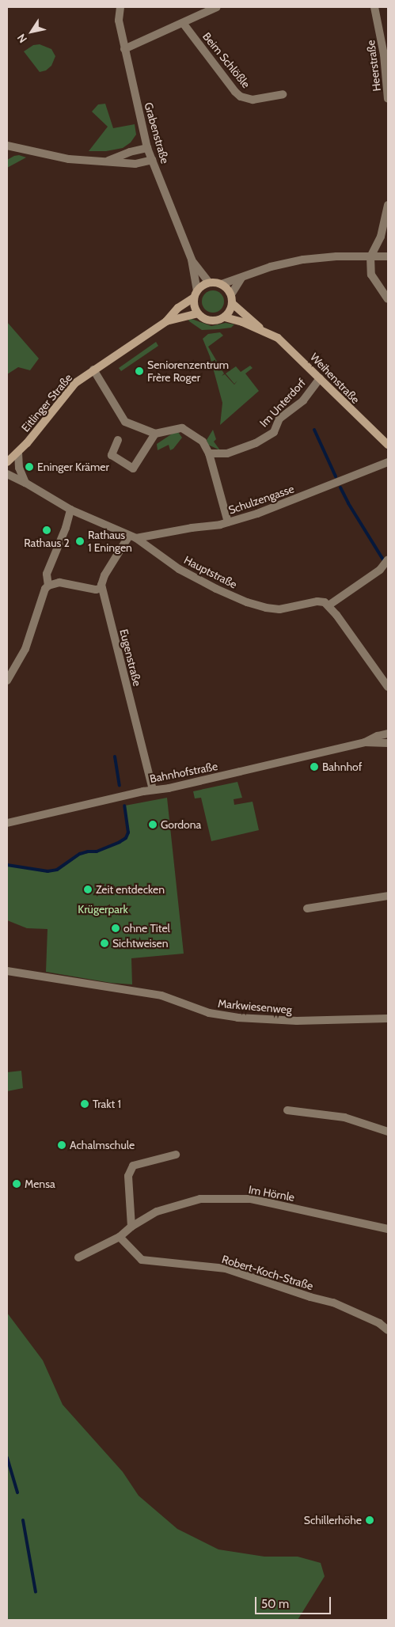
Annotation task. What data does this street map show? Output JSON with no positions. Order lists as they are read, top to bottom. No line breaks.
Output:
{"streets":{"main road":["Weihenstraße","Eitlinger Straße"],"street":["Beim Schlößle","Heerstraße","Grabenstraße","Im Unterdorf","Schulzengasse","Hauptstraße","Eugenstraße","Bahnhofstraße","Markwiesenweg","Im Hörnle","Robert-Koch-Straße"]},"crossings":[["Grabenstraße","Weihenstraße"],["Grabenstraße","Eitlinger Straße"],["Weihenstraße","Eitlinger Straße"],["Weihenstraße","Im Unterdorf"],["Schulzengasse","Hauptstraße"],["Eugenstraße","Bahnhofstraße"],["Im Hörnle","Robert-Koch-Straße"]],"parks":["Krügerpark"],"places":["Seniorenzentrum Frère Roger","Eninger Krämer","Rathaus 2","Rathaus 1 Eningen","Bahnhof","Gordona","Zeit entdecken","ohne Titel","Sichtweisen","Trakt 1","Achalmschule","Mensa","Schillerhöhe"],"scale_bar":"50 m","north":"bottom left"}
